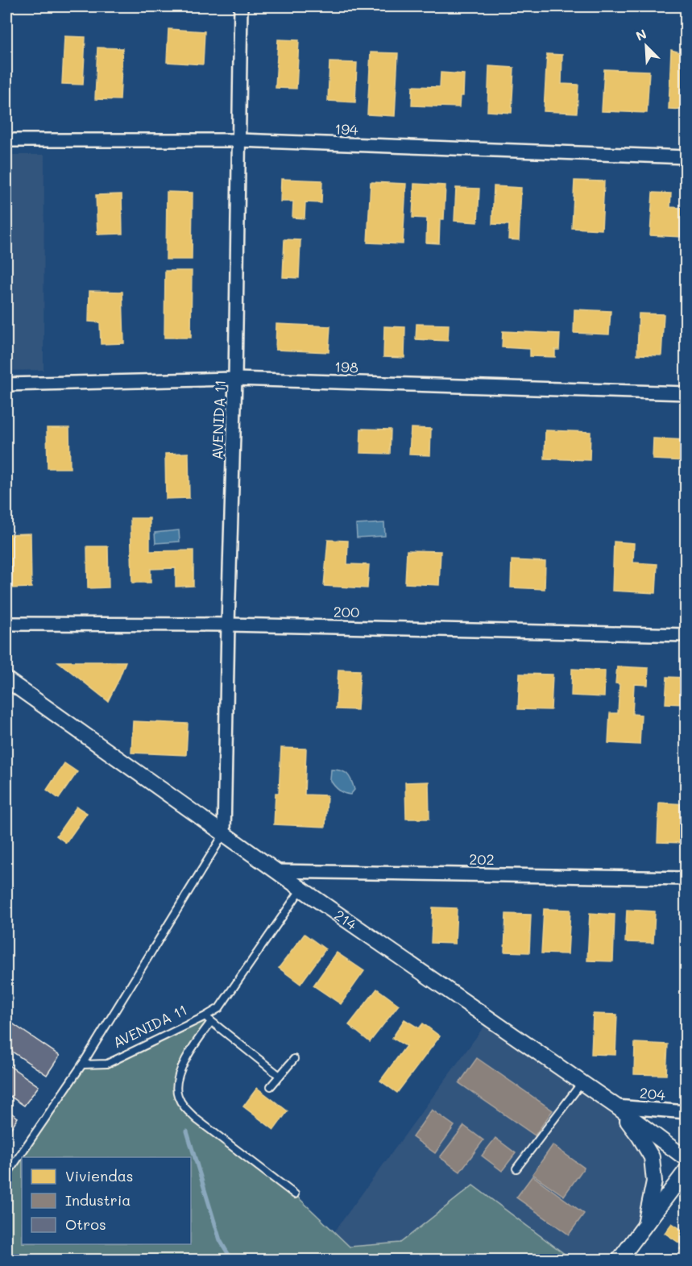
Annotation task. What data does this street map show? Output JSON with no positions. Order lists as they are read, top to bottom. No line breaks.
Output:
{"streets":{"street":["194","198","AVENIDA 11","200","202","214","204"]},"crossings":[["194","AVENIDA 11"],["198","AVENIDA 11"],["AVENIDA 11","200"],["AVENIDA 11","214"],["202","214"],["214","204"]],"legend":["Viviendas","Industria","Otros"],"north":"top left"}
